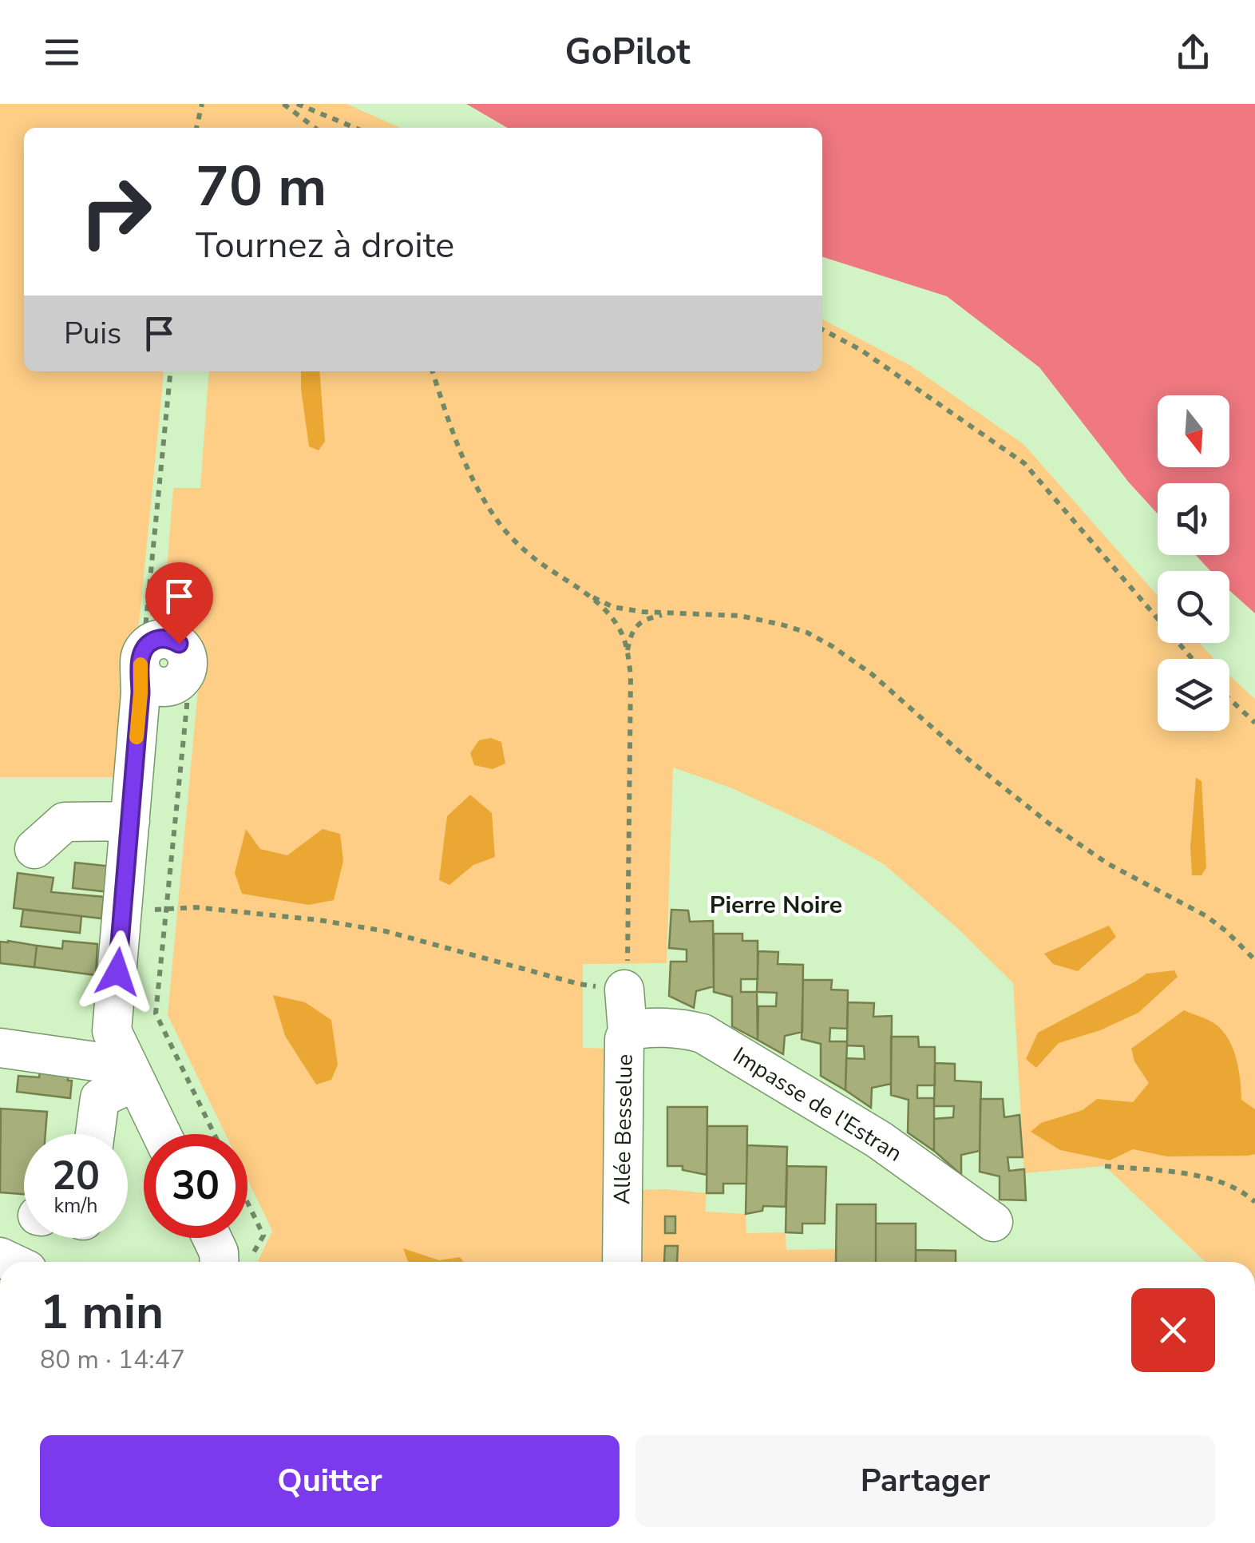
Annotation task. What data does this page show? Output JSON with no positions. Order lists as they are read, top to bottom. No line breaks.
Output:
{"streets":{"street":["Impasse de l'Estran","Allée Besselue"]},"crossings":[["Impasse de l'Estran","Allée Besselue"]],"districts":["Pierre Noire"],"north":"bottom","page":{"header":"GoPilot","turn":["70 m","Tournez à droite"],"then":"Puis","speed":"20 km/h","limit":"30","heading":["1 min","80 m · 14:47"],"buttons":["Quitter","Partager"]}}
